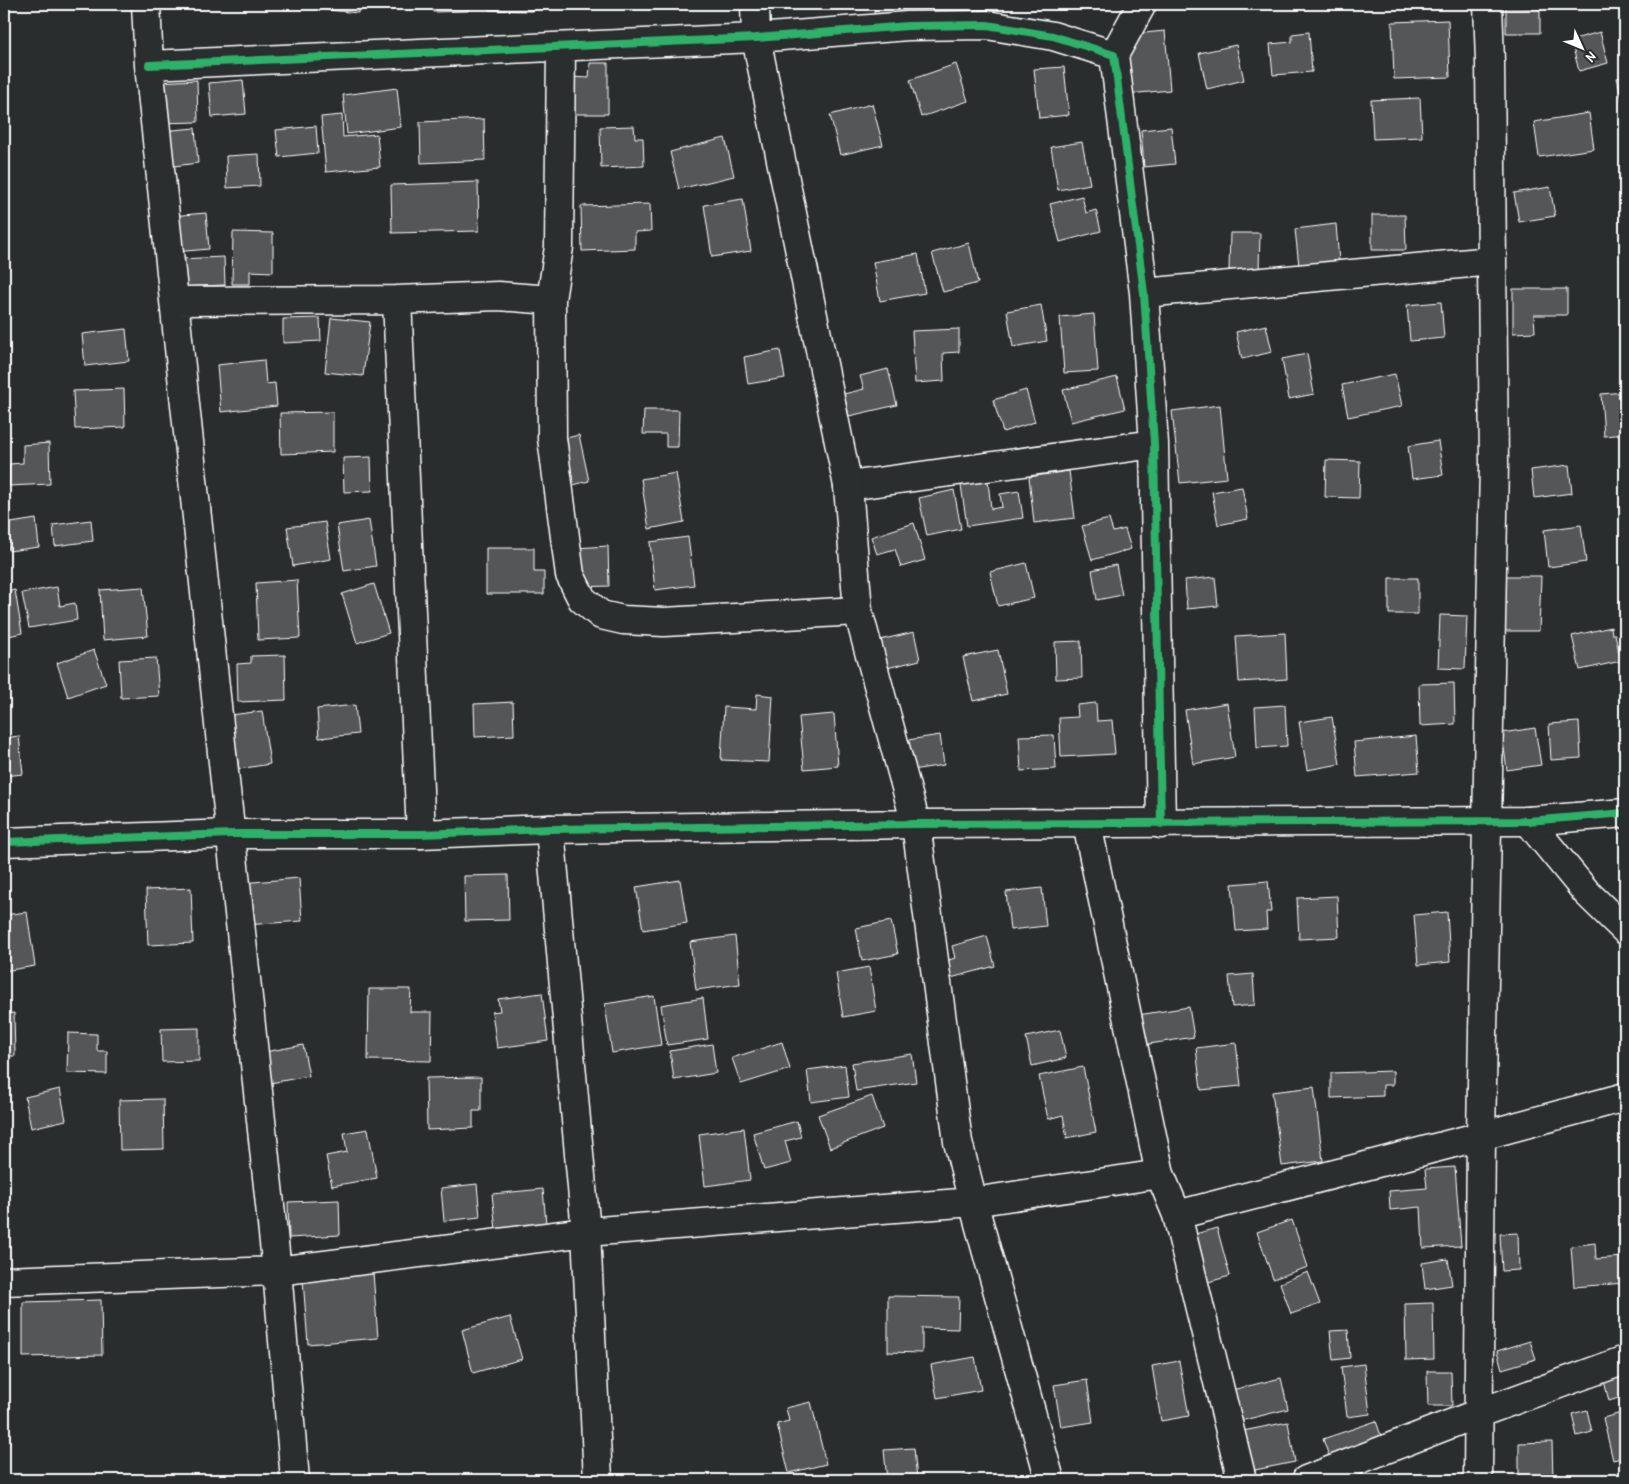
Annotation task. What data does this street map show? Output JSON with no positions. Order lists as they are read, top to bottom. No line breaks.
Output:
{"north":"bottom right"}
